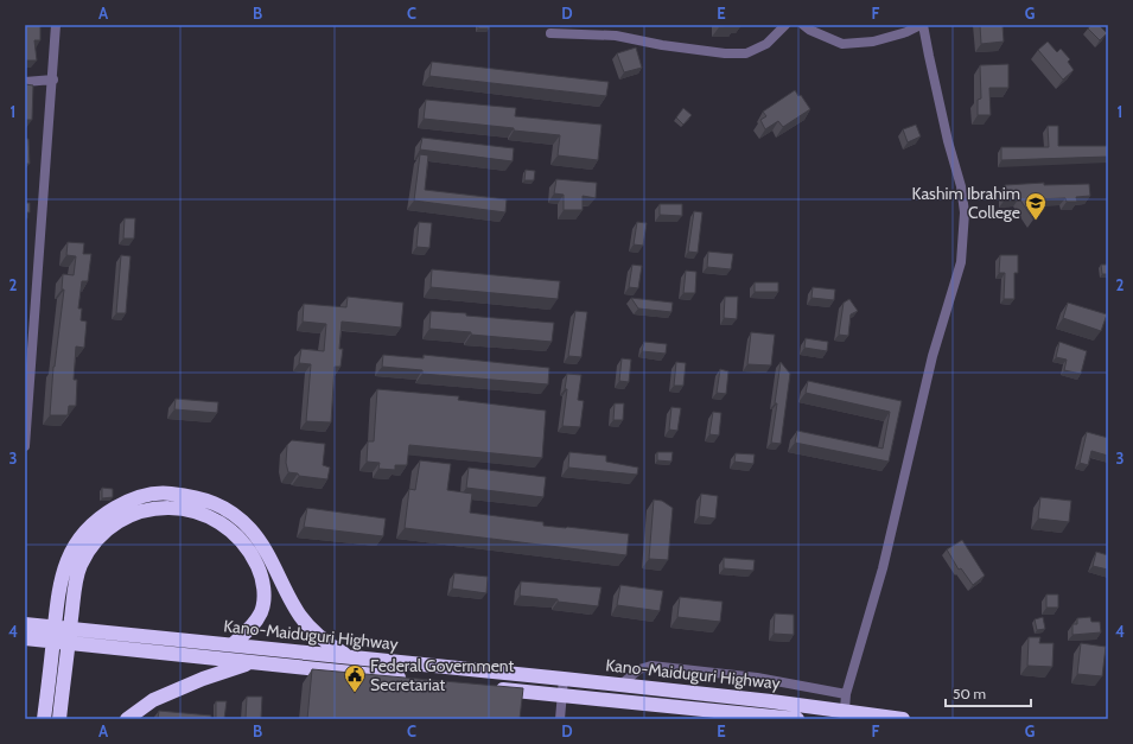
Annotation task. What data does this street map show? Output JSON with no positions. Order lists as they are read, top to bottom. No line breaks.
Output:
{"streets":{"highway":["Kano-Maiduguri Highway"]},"places":{"school or university":["Kashim Ibrahim College"],"public building":["Federal Government Secretariat"]},"scale_bar":"50 m","grid":{"columns":["A","B","C","D","E","F","G"],"rows":["1","2","3","4"]}}
